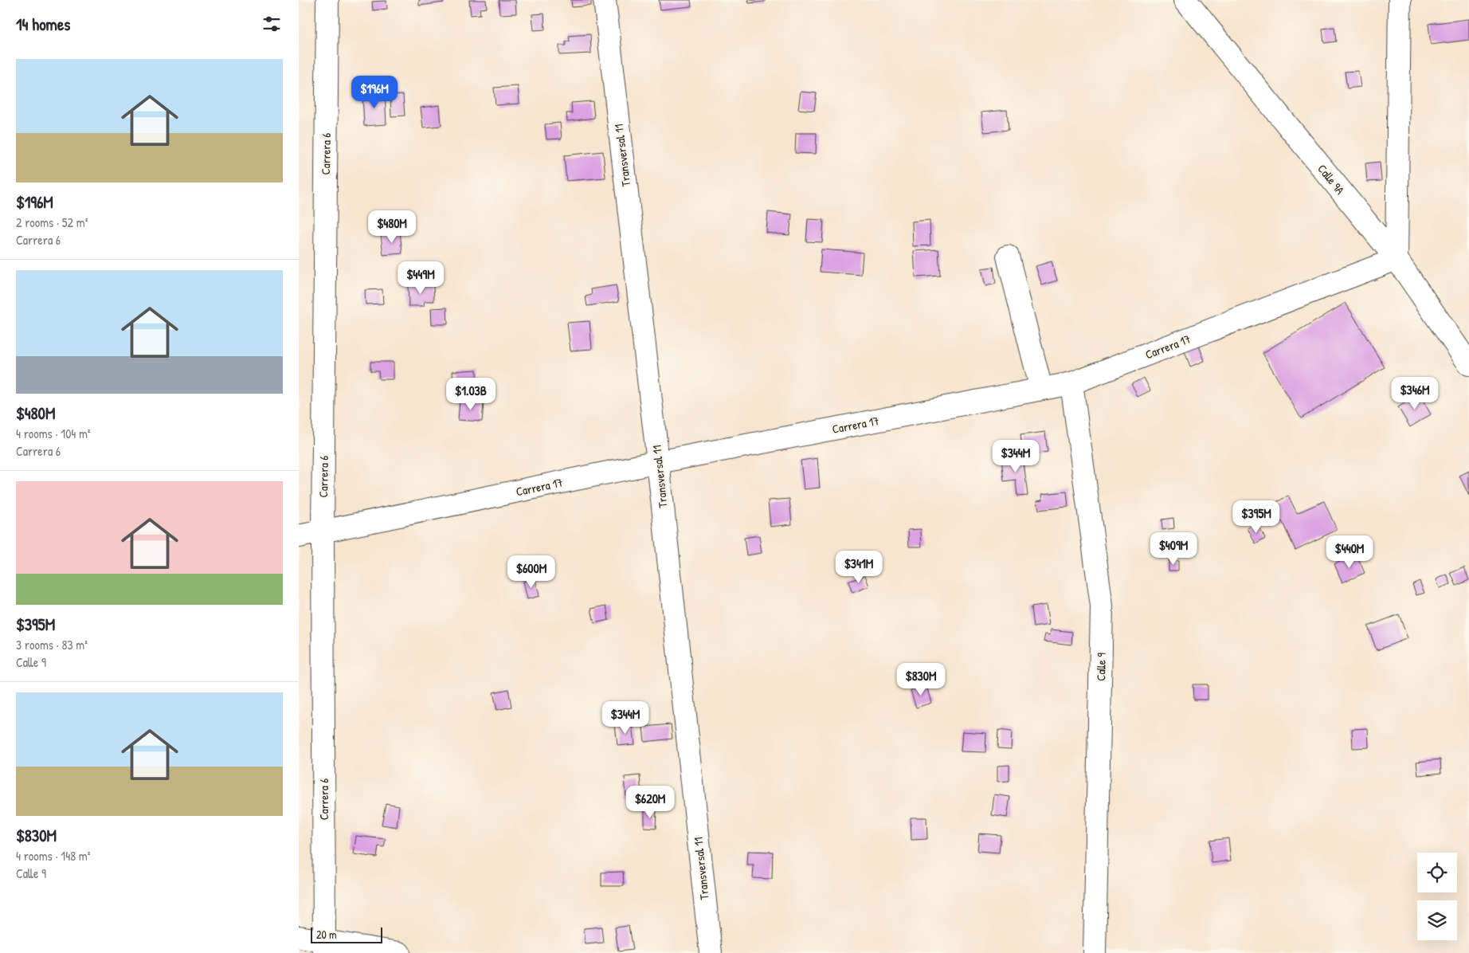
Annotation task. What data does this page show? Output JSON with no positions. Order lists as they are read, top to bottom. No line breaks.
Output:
{"streets":{"street":["Carrera 6","Transversal 11","Calle 9A","Carrera 17","Calle 9"]},"crossings":[["Carrera 6","Carrera 17"],["Transversal 11","Carrera 17"],["Calle 9A","Carrera 17"],["Carrera 17","Calle 9"]],"scale_bar":"20 m","page":{"heading":"14 homes","list":[{"name":"$196M","note":"2 rooms · 52 m² · Carrera 6"},{"name":"$480M","note":"4 rooms · 104 m² · Carrera 6"},{"name":"$395M","note":"3 rooms · 83 m² · Calle 9"},{"name":"$830M","note":"4 rooms · 148 m² · Calle 9"}],"price":["$196M","$480M","$449M","$346M","$1.03B","$344M","$395M","$409M","$440M","$341M","$600M","$830M","$344M","$620M"],"scale":"20 m"}}
